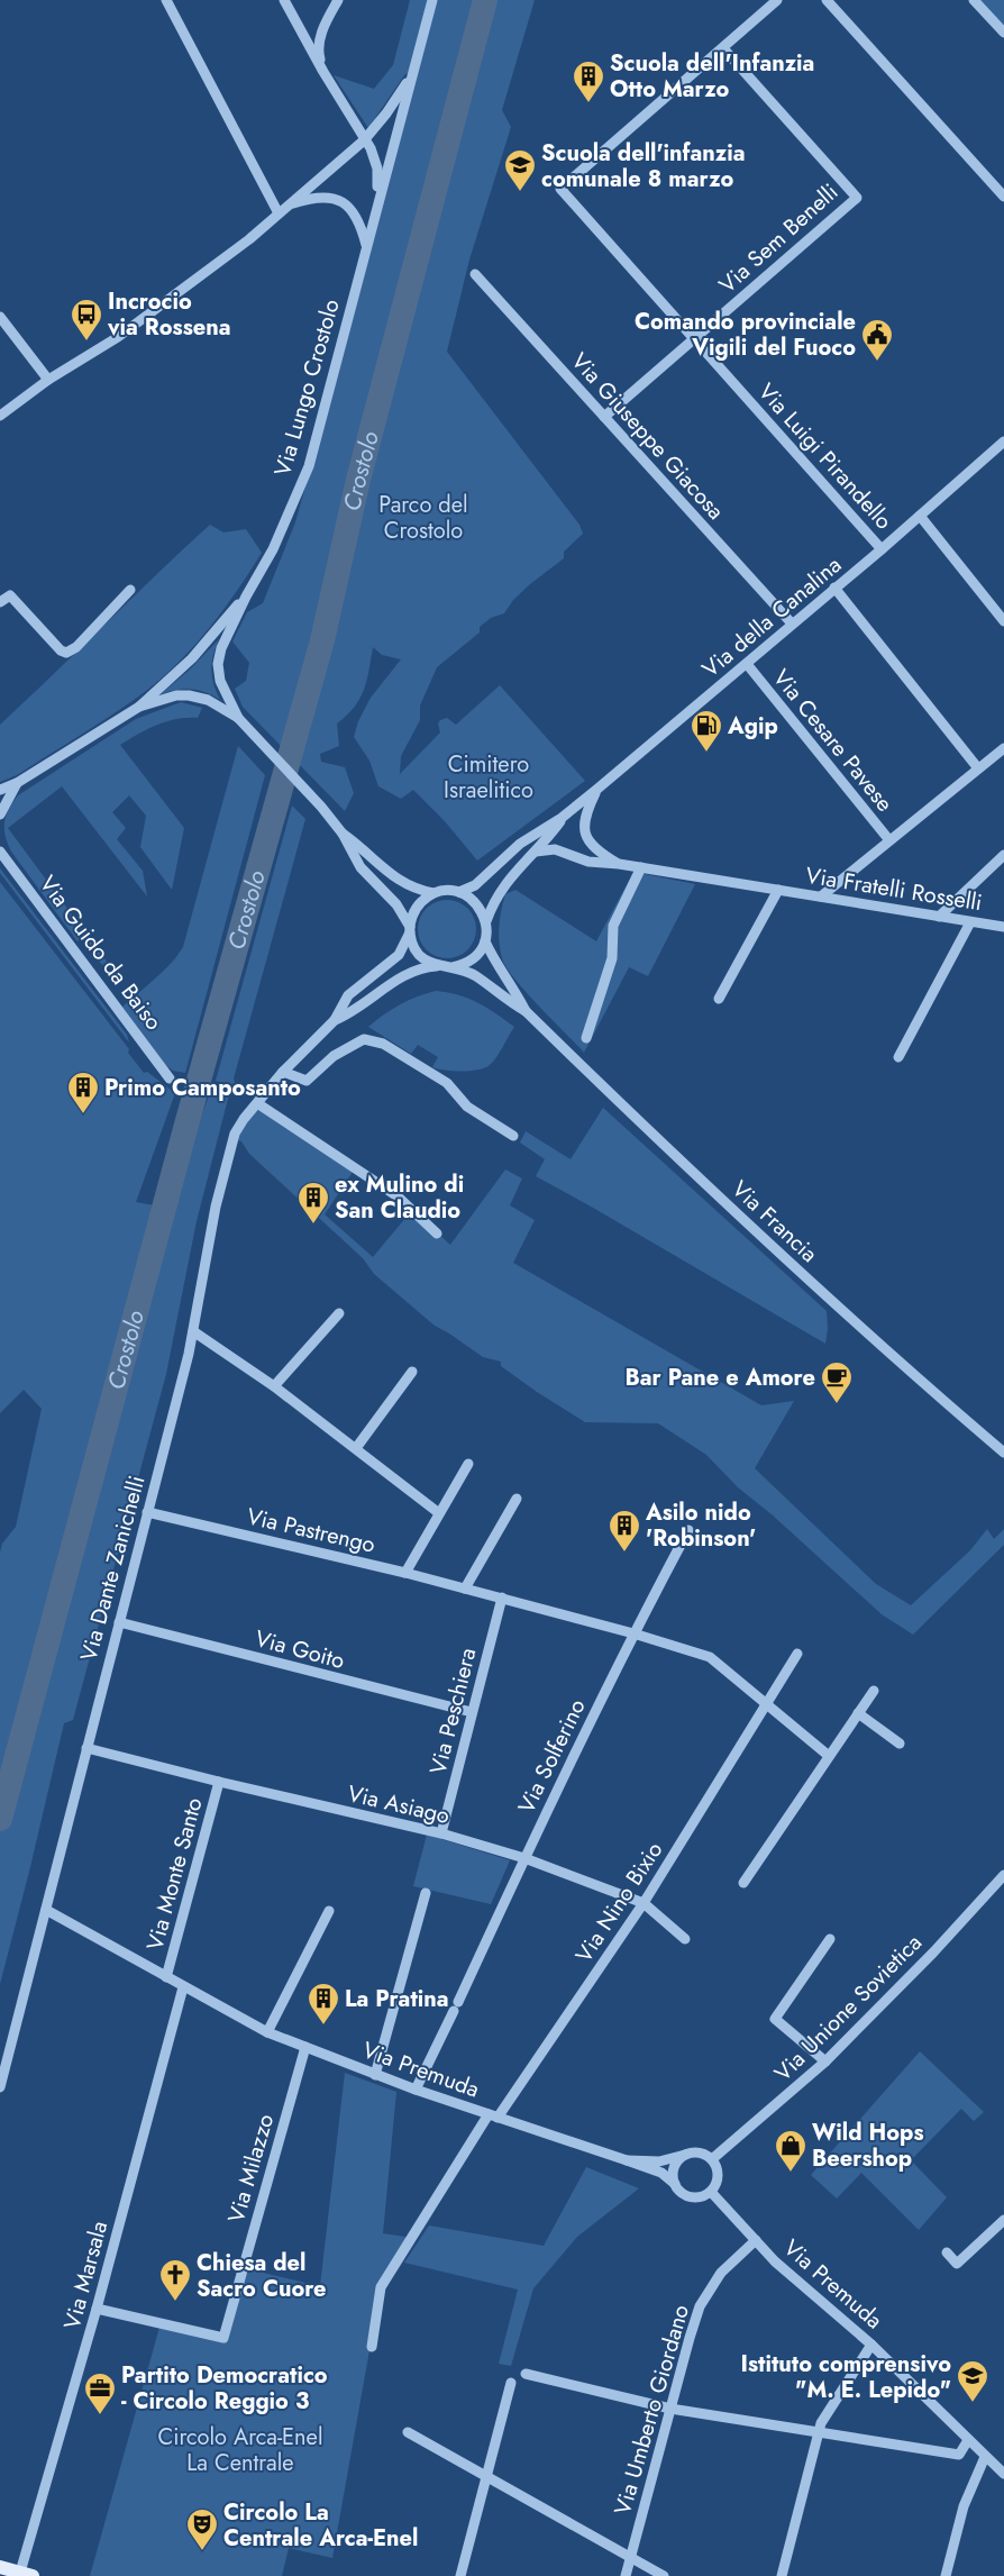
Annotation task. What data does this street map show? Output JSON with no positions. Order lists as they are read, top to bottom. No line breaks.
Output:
{"streets":{"street":["Via Sem Benelli","Via Lungo Crostolo","Via Giuseppe Giacosa","Via Luigi Pirandello","Via della Canalina","Via Cesare Pavese","Via Fratelli Rosselli","Via Guido da Baiso","Via Francia","Via Pastrengo","Via Dante Zanichelli","Via Goito","Via Peschiera","Via Solferino","Via Asiago","Via Monte Santo","Via Nino Bixio","Via Unione Sovietica","Via Premuda","Via Milazzo","Via Marsala","Via Umberto Giordano"]},"crossings":[["Via Sem Benelli","Via Giuseppe Giacosa"],["Via Sem Benelli","Via Luigi Pirandello"],["Via Giuseppe Giacosa","Via della Canalina"],["Via Luigi Pirandello","Via della Canalina"],["Via della Canalina","Via Cesare Pavese"],["Via della Canalina","Via Fratelli Rosselli"],["Via della Canalina","Via Francia"],["Via Francia","Via Dante Zanichelli"],["Via Pastrengo","Via Dante Zanichelli"],["Via Pastrengo","Via Peschiera"],["Via Pastrengo","Via Solferino"],["Via Pastrengo","Via Nino Bixio"],["Via Dante Zanichelli","Via Goito"],["Via Dante Zanichelli","Via Asiago"],["Via Dante Zanichelli","Via Premuda"],["Via Goito","Via Peschiera"],["Via Peschiera","Via Asiago"],["Via Solferino","Via Asiago"],["Via Solferino","Via Premuda"],["Via Asiago","Via Monte Santo"],["Via Asiago","Via Nino Bixio"],["Via Monte Santo","Via Premuda"],["Via Nino Bixio","Via Premuda"],["Via Unione Sovietica","Via Premuda"],["Via Premuda","Via Milazzo"],["Via Premuda","Via Marsala"],["Via Premuda","Via Umberto Giordano"],["Via Milazzo","Via Marsala"]],"water":["Crostolo"],"parks":["Parco del Crostolo","Cimitero Israelitico","Circolo Arca-Enel La Centrale"],"places":{"building":["Scuola dell'Infanzia Otto Marzo","Primo Camposanto","ex Mulino di San Claudio","Asilo nido 'Robinson'","La Pratina"],"school or university":["Scuola dell'infanzia comunale 8 marzo","Istituto comprensivo \"M. E. Lepido\""],"bus stop":["Incrocio via Rossena"],"public building":["Comando provinciale Vigili del Fuoco"],"fuel station":["Agip"],"cafe":["Bar Pane e Amore"],"shop":["Wild Hops Beershop"],"church":["Chiesa del Sacro Cuore"],"office":["Partito Democratico - Circolo Reggio 3"],"theatre":["Circolo La Centrale Arca-Enel"]}}
